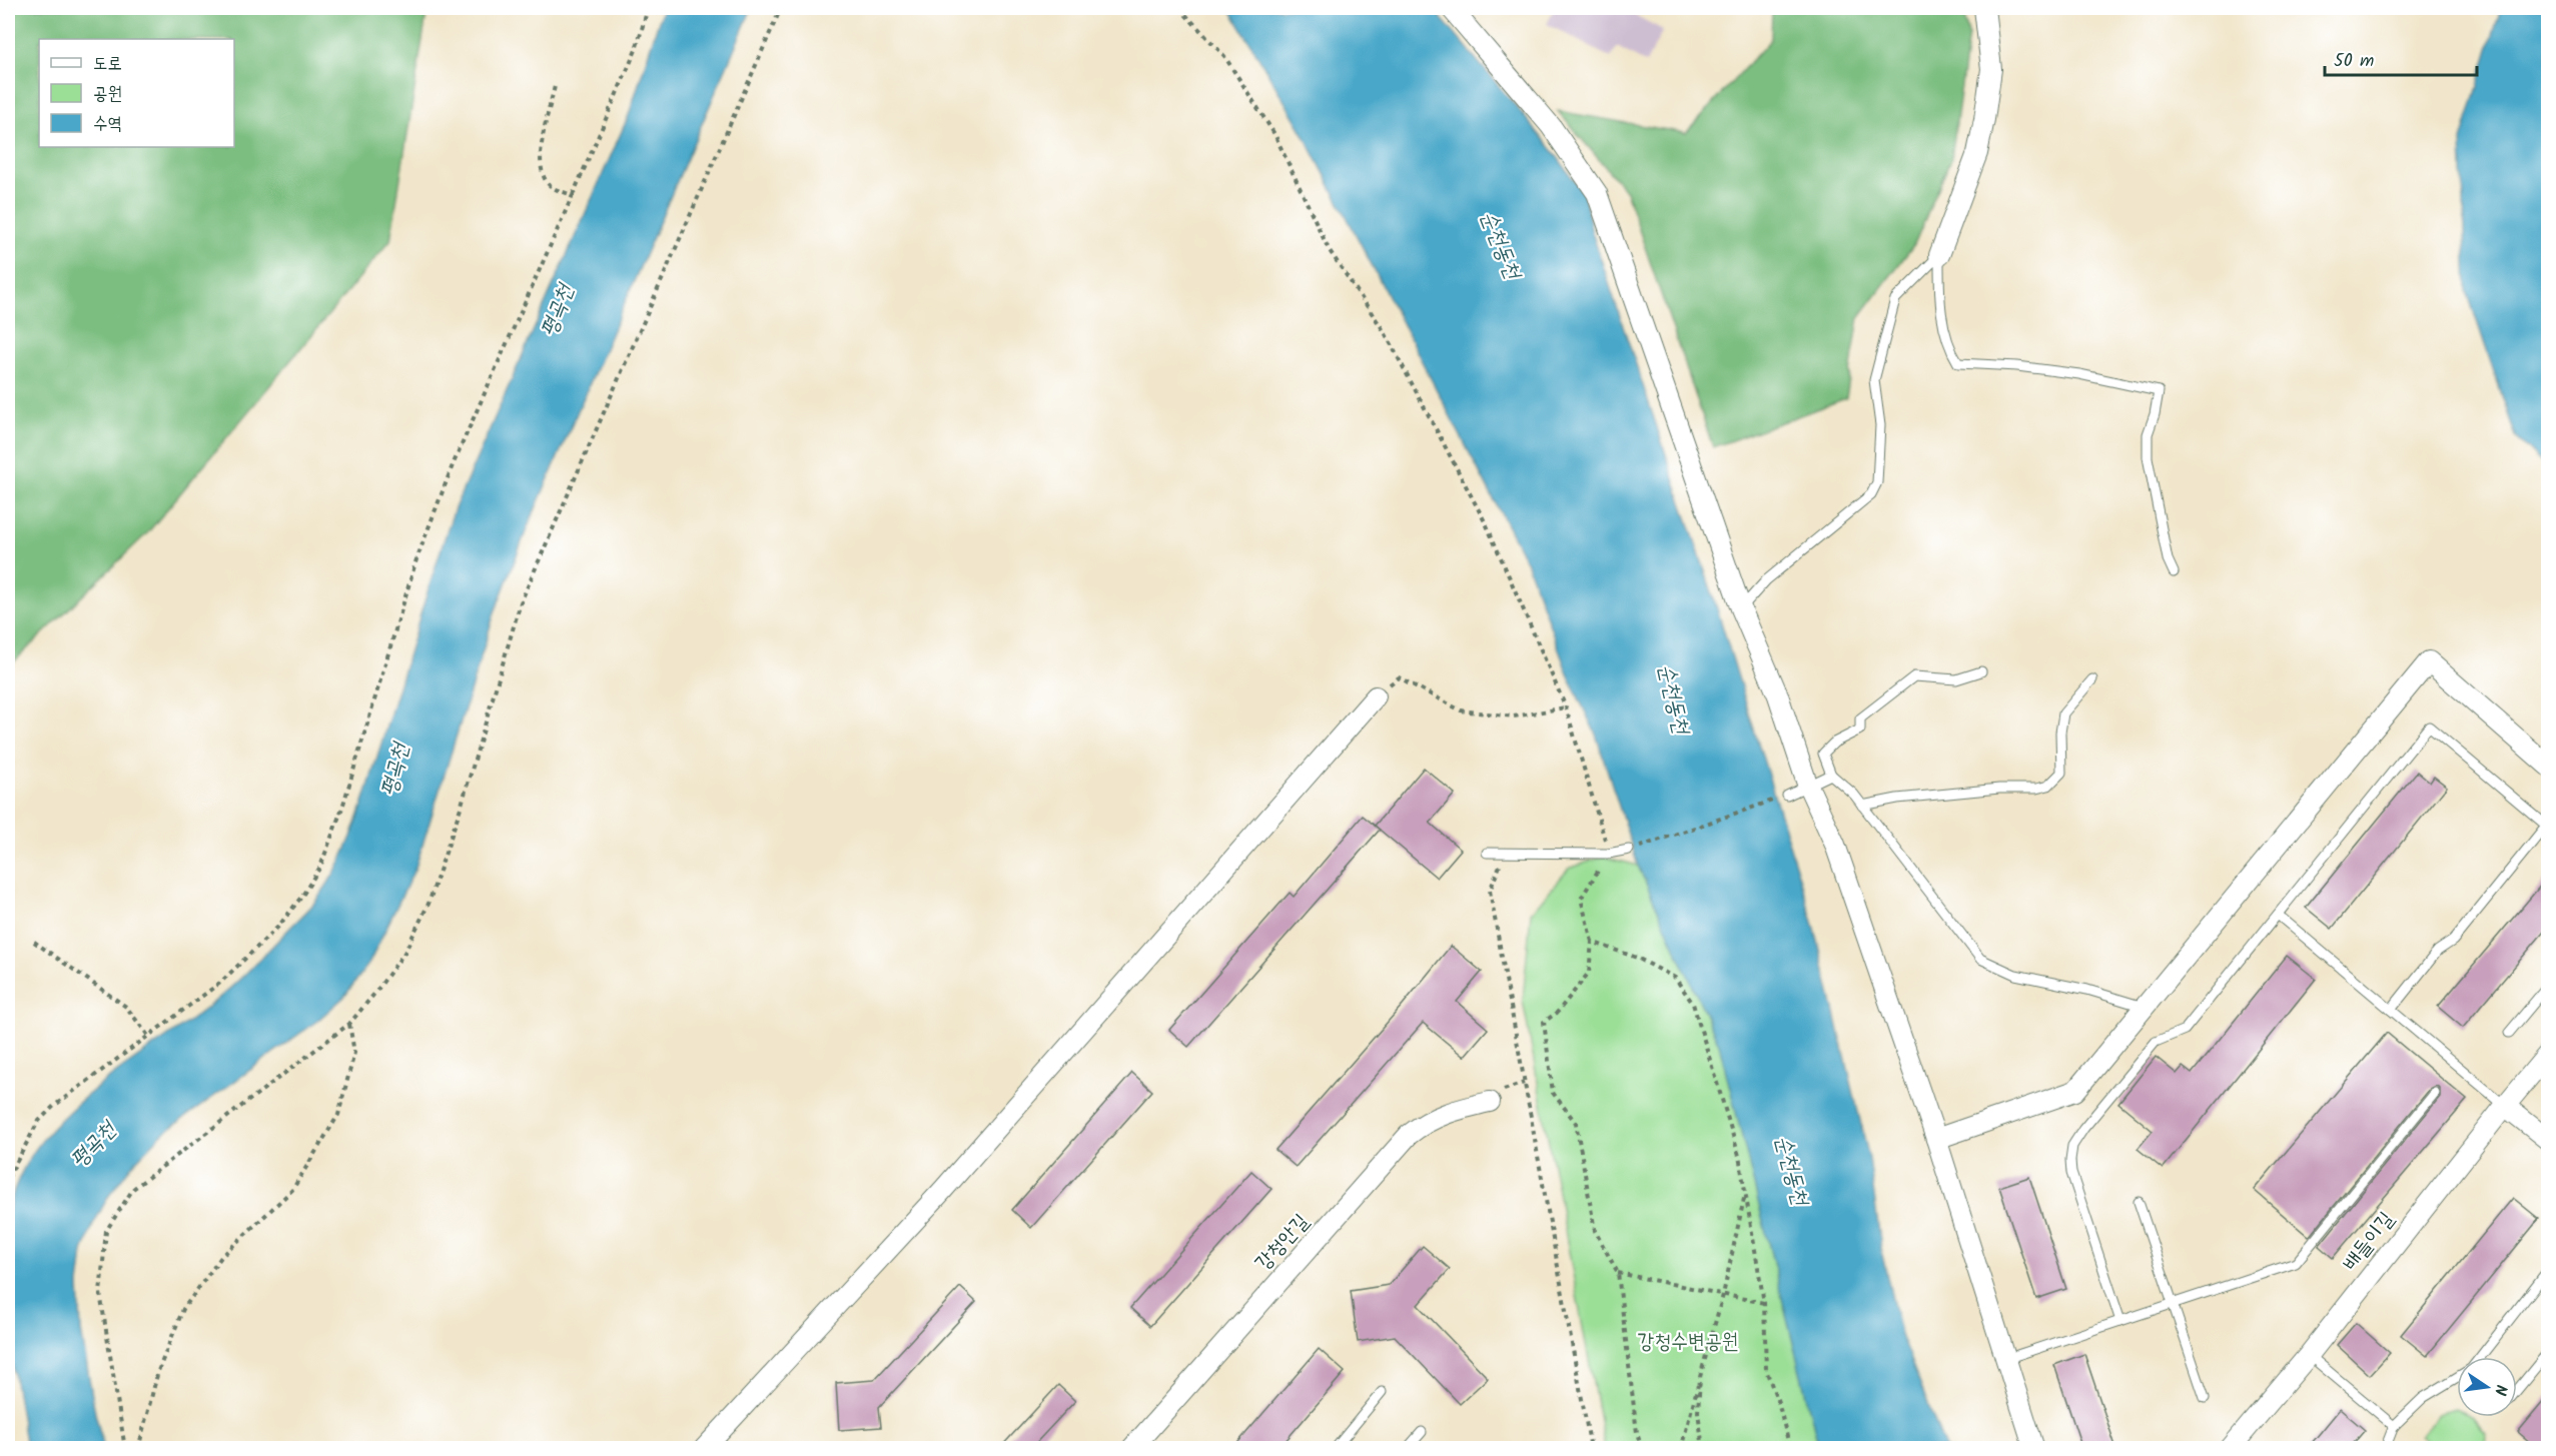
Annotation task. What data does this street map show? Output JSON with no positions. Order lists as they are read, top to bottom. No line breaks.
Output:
{"streets":{"street":["배들이길","강청안길"]},"water":["순천동천","평곡천"],"parks":["강청수변공원"],"legend":["도로","공원","수역"],"scale_bar":"50 m","north":"right"}
